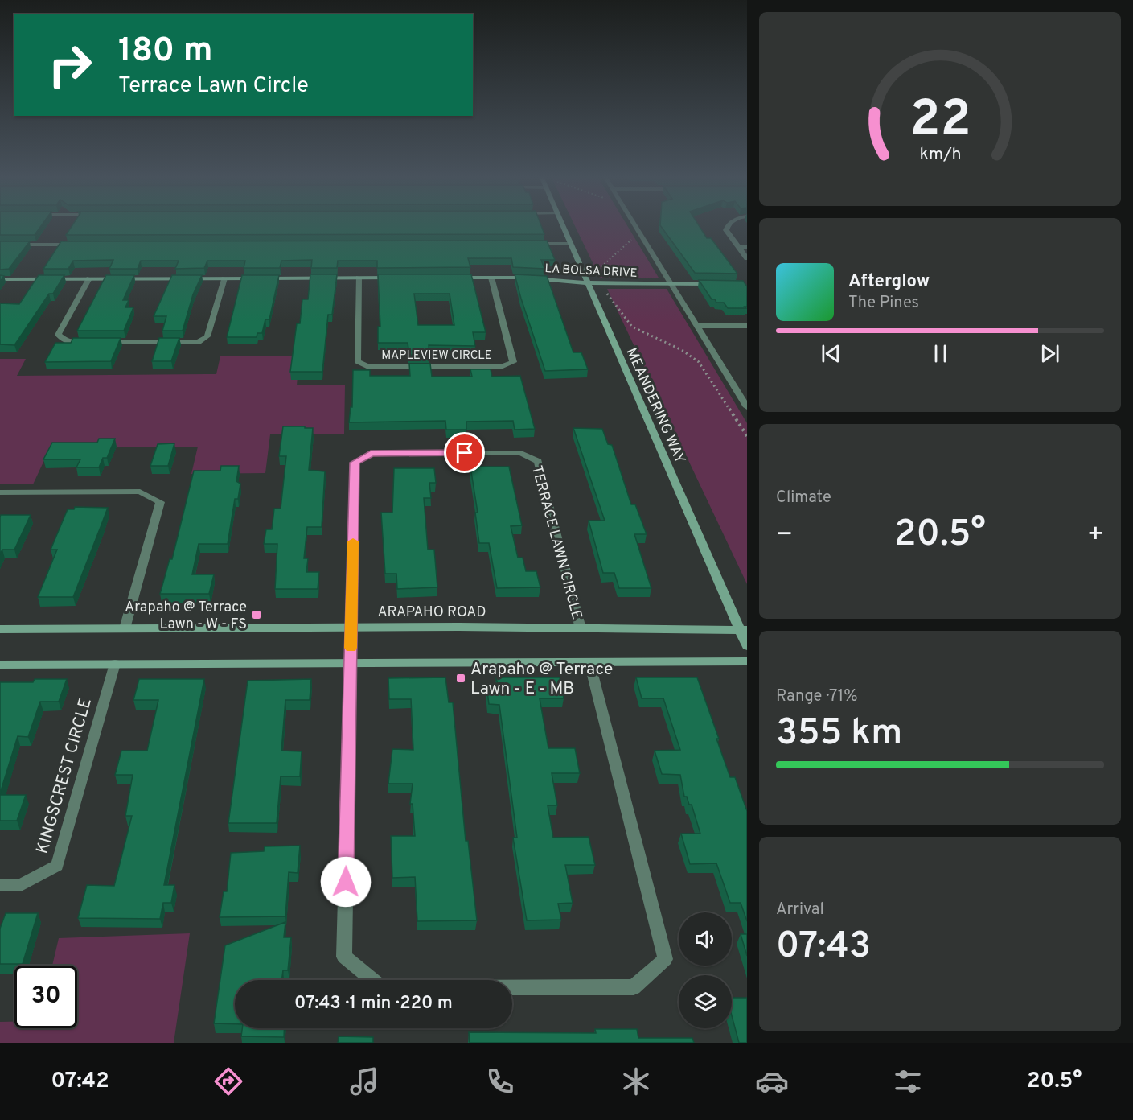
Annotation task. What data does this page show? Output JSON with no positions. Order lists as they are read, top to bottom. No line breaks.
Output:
{"streets":{"street":["LA BOLSA DRIVE","MAPLEVIEW CIRCLE","MEANDERING WAY","TERRACE LAWN CIRCLE","ARAPAHO ROAD","KINGSCREST CIRCLE"]},"crossings":[["LA BOLSA DRIVE","MAPLEVIEW CIRCLE"],["LA BOLSA DRIVE","MEANDERING WAY"],["MEANDERING WAY","ARAPAHO ROAD"],["TERRACE LAWN CIRCLE","ARAPAHO ROAD"]],"places":{"transit":["Arapaho @ Terrace Lawn - W - FS","Arapaho @ Terrace Lawn - E - MB"]},"page":{"turn":["180 m","Terrace Lawn Circle"],"song":["Afterglow","The Pines"],"tile":["Climate",["Range · 71%","355 km"],["Arrival","07:43"]],"heat":["−","20.5°","+"],"limit":"30","trip":"07:43 · 1 min · 220 m","tabs":["07:42","20.5°"],"gauge":["22","km/h"]}}
